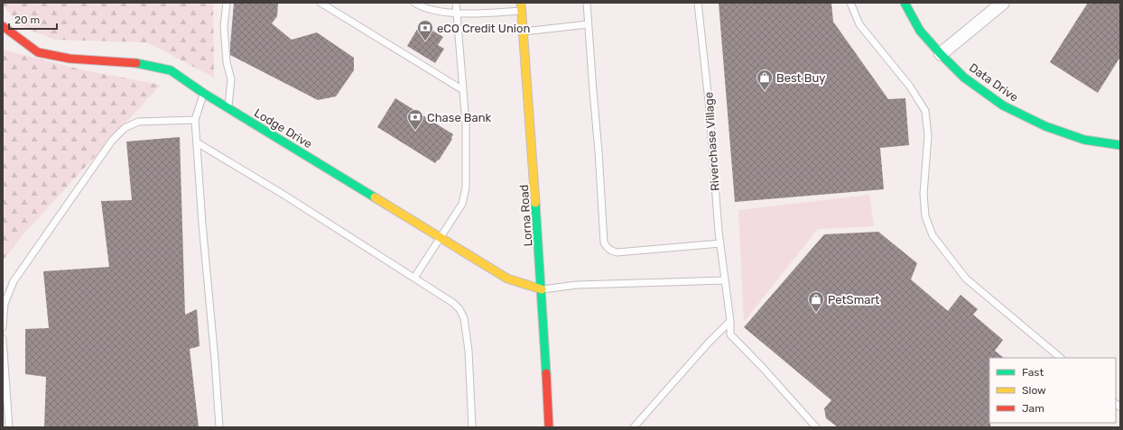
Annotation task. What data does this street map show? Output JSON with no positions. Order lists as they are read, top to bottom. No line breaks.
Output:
{"streets":{"street":["Data Drive","Lodge Drive","Lorna Road"],"lane":["Riverchase Village"]},"crossings":[["Lodge Drive","Lorna Road"]],"places":{"bank":["eCO Credit Union","Chase Bank"],"shop":["Best Buy","PetSmart"]},"legend":["Fast","Slow","Jam"],"scale_bar":"20 m"}
